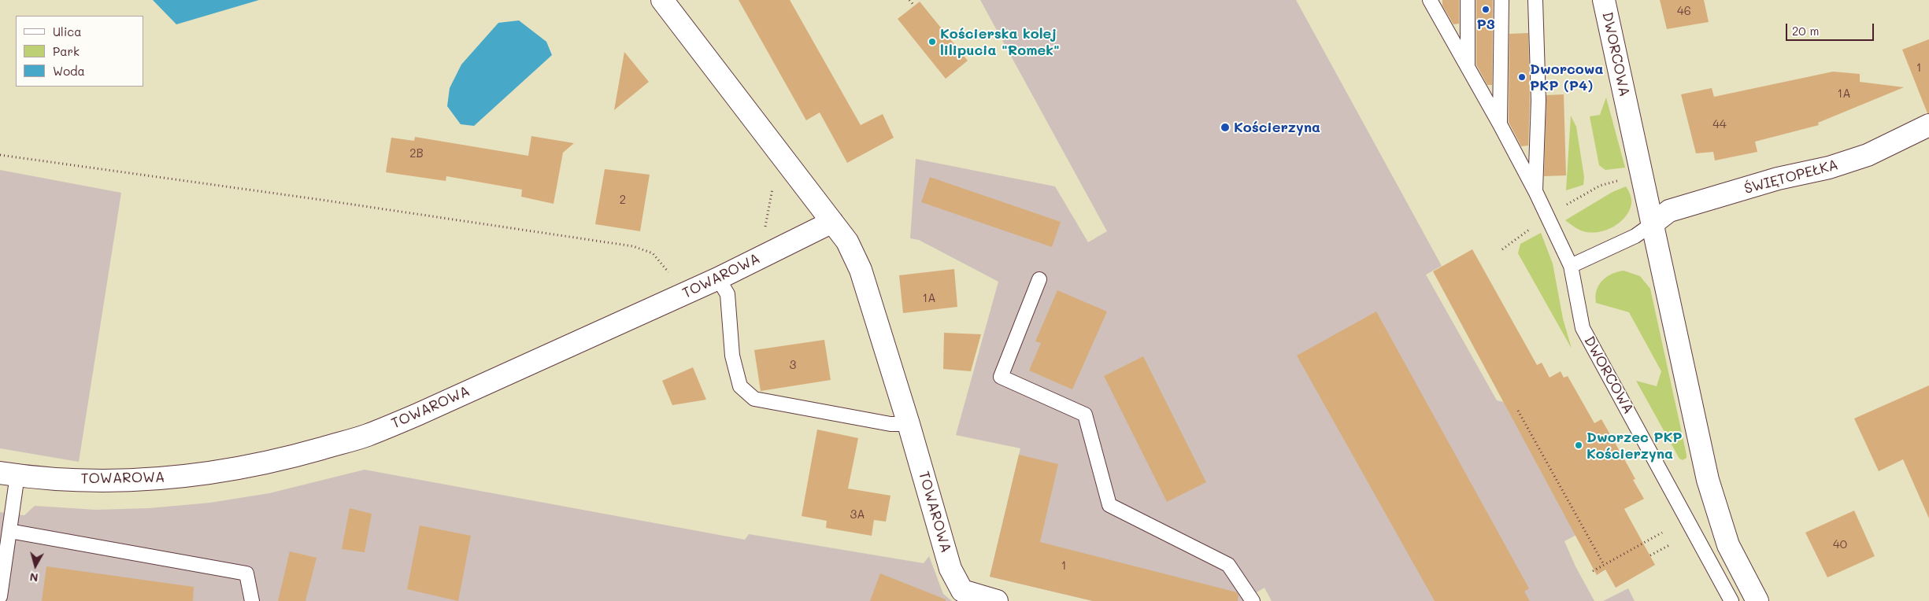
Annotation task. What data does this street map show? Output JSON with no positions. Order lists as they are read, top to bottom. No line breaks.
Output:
{"streets":{"street":["DWORCOWA","ŚWIĘTOPEŁKA","TOWAROWA"]},"crossings":[["DWORCOWA","ŚWIĘTOPEŁKA"]],"places":["P3","Kościerska kolej lilipucia \"Romek\"","Dworcowa PKP (P4)","Kościerzyna","Dworzec PKP Kościerzyna"],"house_numbers":["46","1","1A","44","2B","2","1A","3","3A","40","1"],"legend":["Ulica","Park","Woda"],"scale_bar":"20 m","north":"bottom"}
